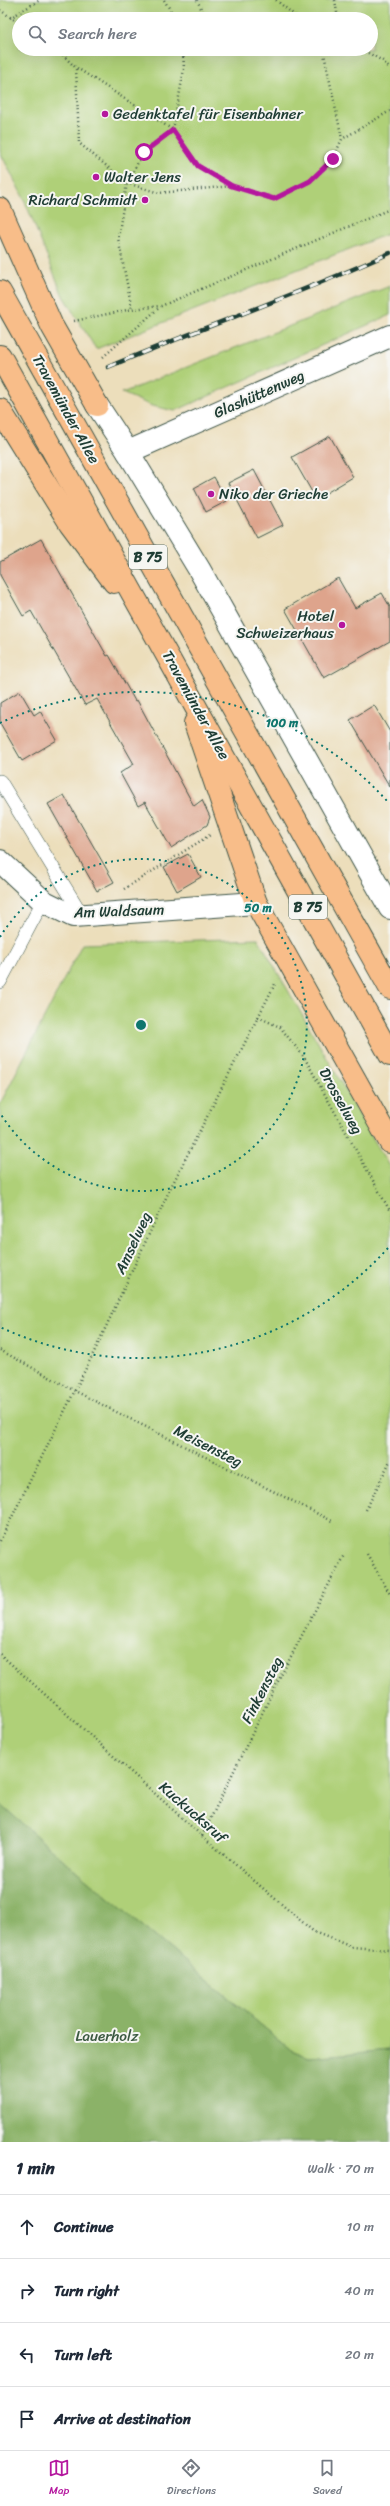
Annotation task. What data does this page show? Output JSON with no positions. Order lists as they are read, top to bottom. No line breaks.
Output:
{"streets":{"highway":["Travemünder Allee","B 75"],"street":["Glashüttenweg","Am Waldsaum"],"path":["Drosselweg","Amselweg","Meisensteg","Finkensteg","Kuckucksruf"]},"crossings":[["Glashüttenweg","Travemünder Allee"],["Travemünder Allee","B 75"],["Drosselweg","Amselweg"],["Amselweg","Meisensteg"],["Finkensteg","Kuckucksruf"]],"parks":["Lauerholz"],"places":["Gedenktafel für Eisenbahner","Walter Jens","Richard Schmidt","Niko der Grieche","Hotel Schweizerhaus"],"page":{"search":"Search here","heading":["1 min","Walk · 70 m"],"list":[["Continue","10 m"],["Turn right","40 m"],["Turn left","20 m"],"Arrive at destination"],"nav":["Map","Directions","Saved"]},"rings":["100 m","50 m"]}
